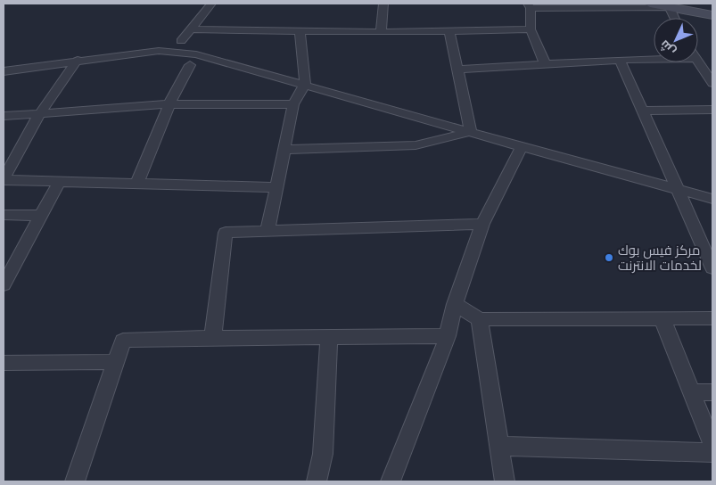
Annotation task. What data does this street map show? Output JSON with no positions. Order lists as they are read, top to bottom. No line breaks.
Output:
{"places":["مركز فيس بوك لخدمات الانترنت"],"north":"bottom left"}
